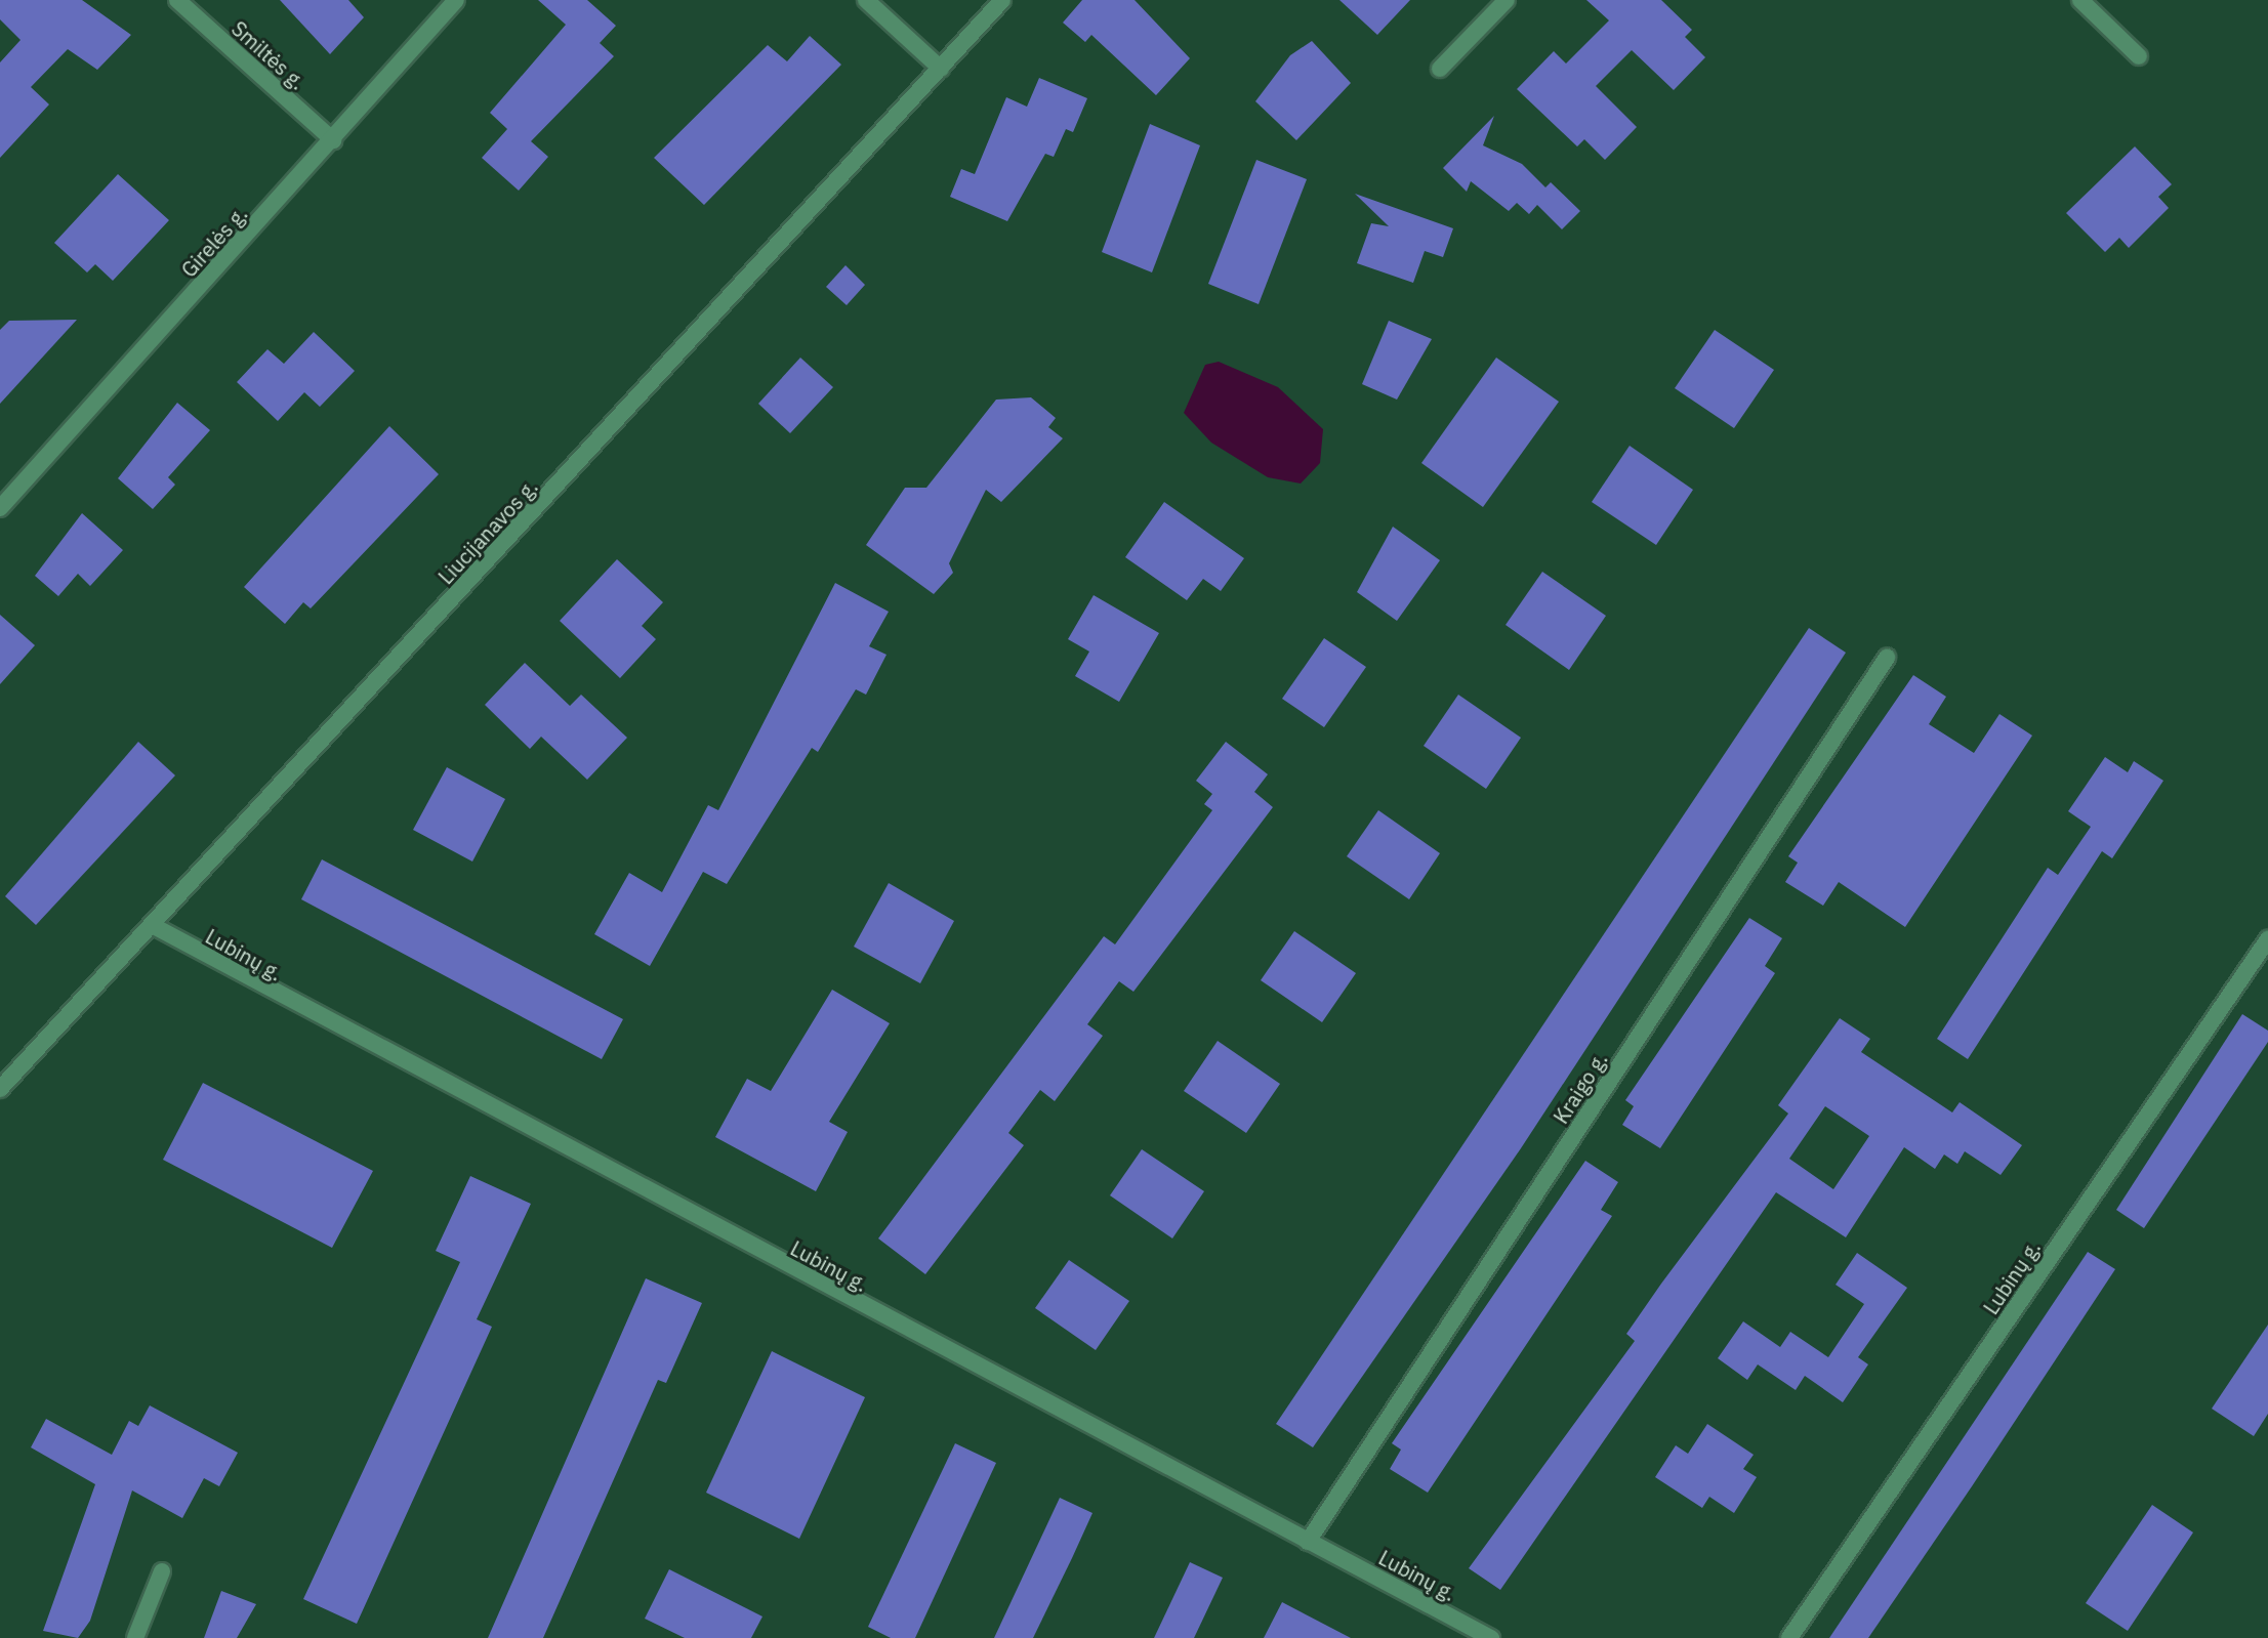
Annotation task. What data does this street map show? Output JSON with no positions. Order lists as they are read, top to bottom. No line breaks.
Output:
{"streets":{"street":["Smiltės g.","Girelės g.","Liucijanavos g.","Lubinų g.","Kraigo g."]},"crossings":[["Smiltės g.","Girelės g."],["Liucijanavos g.","Lubinų g."],["Lubinų g.","Kraigo g."]]}
